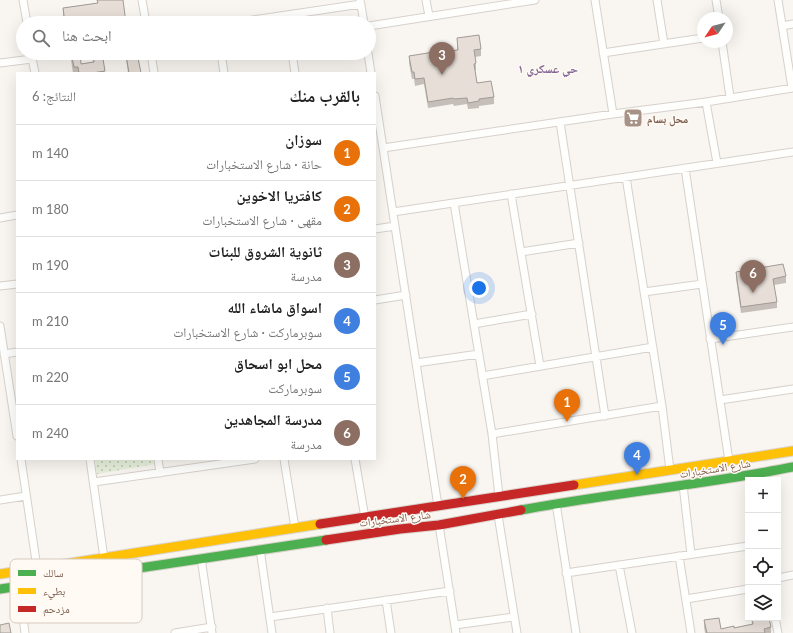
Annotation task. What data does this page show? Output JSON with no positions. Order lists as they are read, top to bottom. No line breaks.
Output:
{"streets":{"main road":["شارع الاستخبارات"]},"districts":["حي عسكري ١"],"places":{"supermarket":["محل بسام"]},"legend":["سالك","بطيء","مزدحم"],"north":"bottom left","page":{"search":"ابحث هنا","pins":["3","6","5","1","4","2"],"heading":["بالقرب منك","النتائج: 6"],"list":[{"mark":"1","name":"سوزان","note":"حانة · شارع الاستخبارات","value":"140 m"},{"mark":"2","name":"كافتريا الاخوين","note":"مقهى · شارع الاستخبارات","value":"180 m"},{"mark":"3","name":"ثانوية الشروق للبنات","note":"مدرسة","value":"190 m"},{"mark":"4","name":"اسواق ماشاء الله","note":"سوبرماركت · شارع الاستخبارات","value":"210 m"},{"mark":"5","name":"محل ابو اسحاق","note":"سوبرماركت","value":"220 m"},{"mark":"6","name":"مدرسة المجاهدين","note":"مدرسة","value":"240 m"}],"map_buttons":["+","−"]}}
